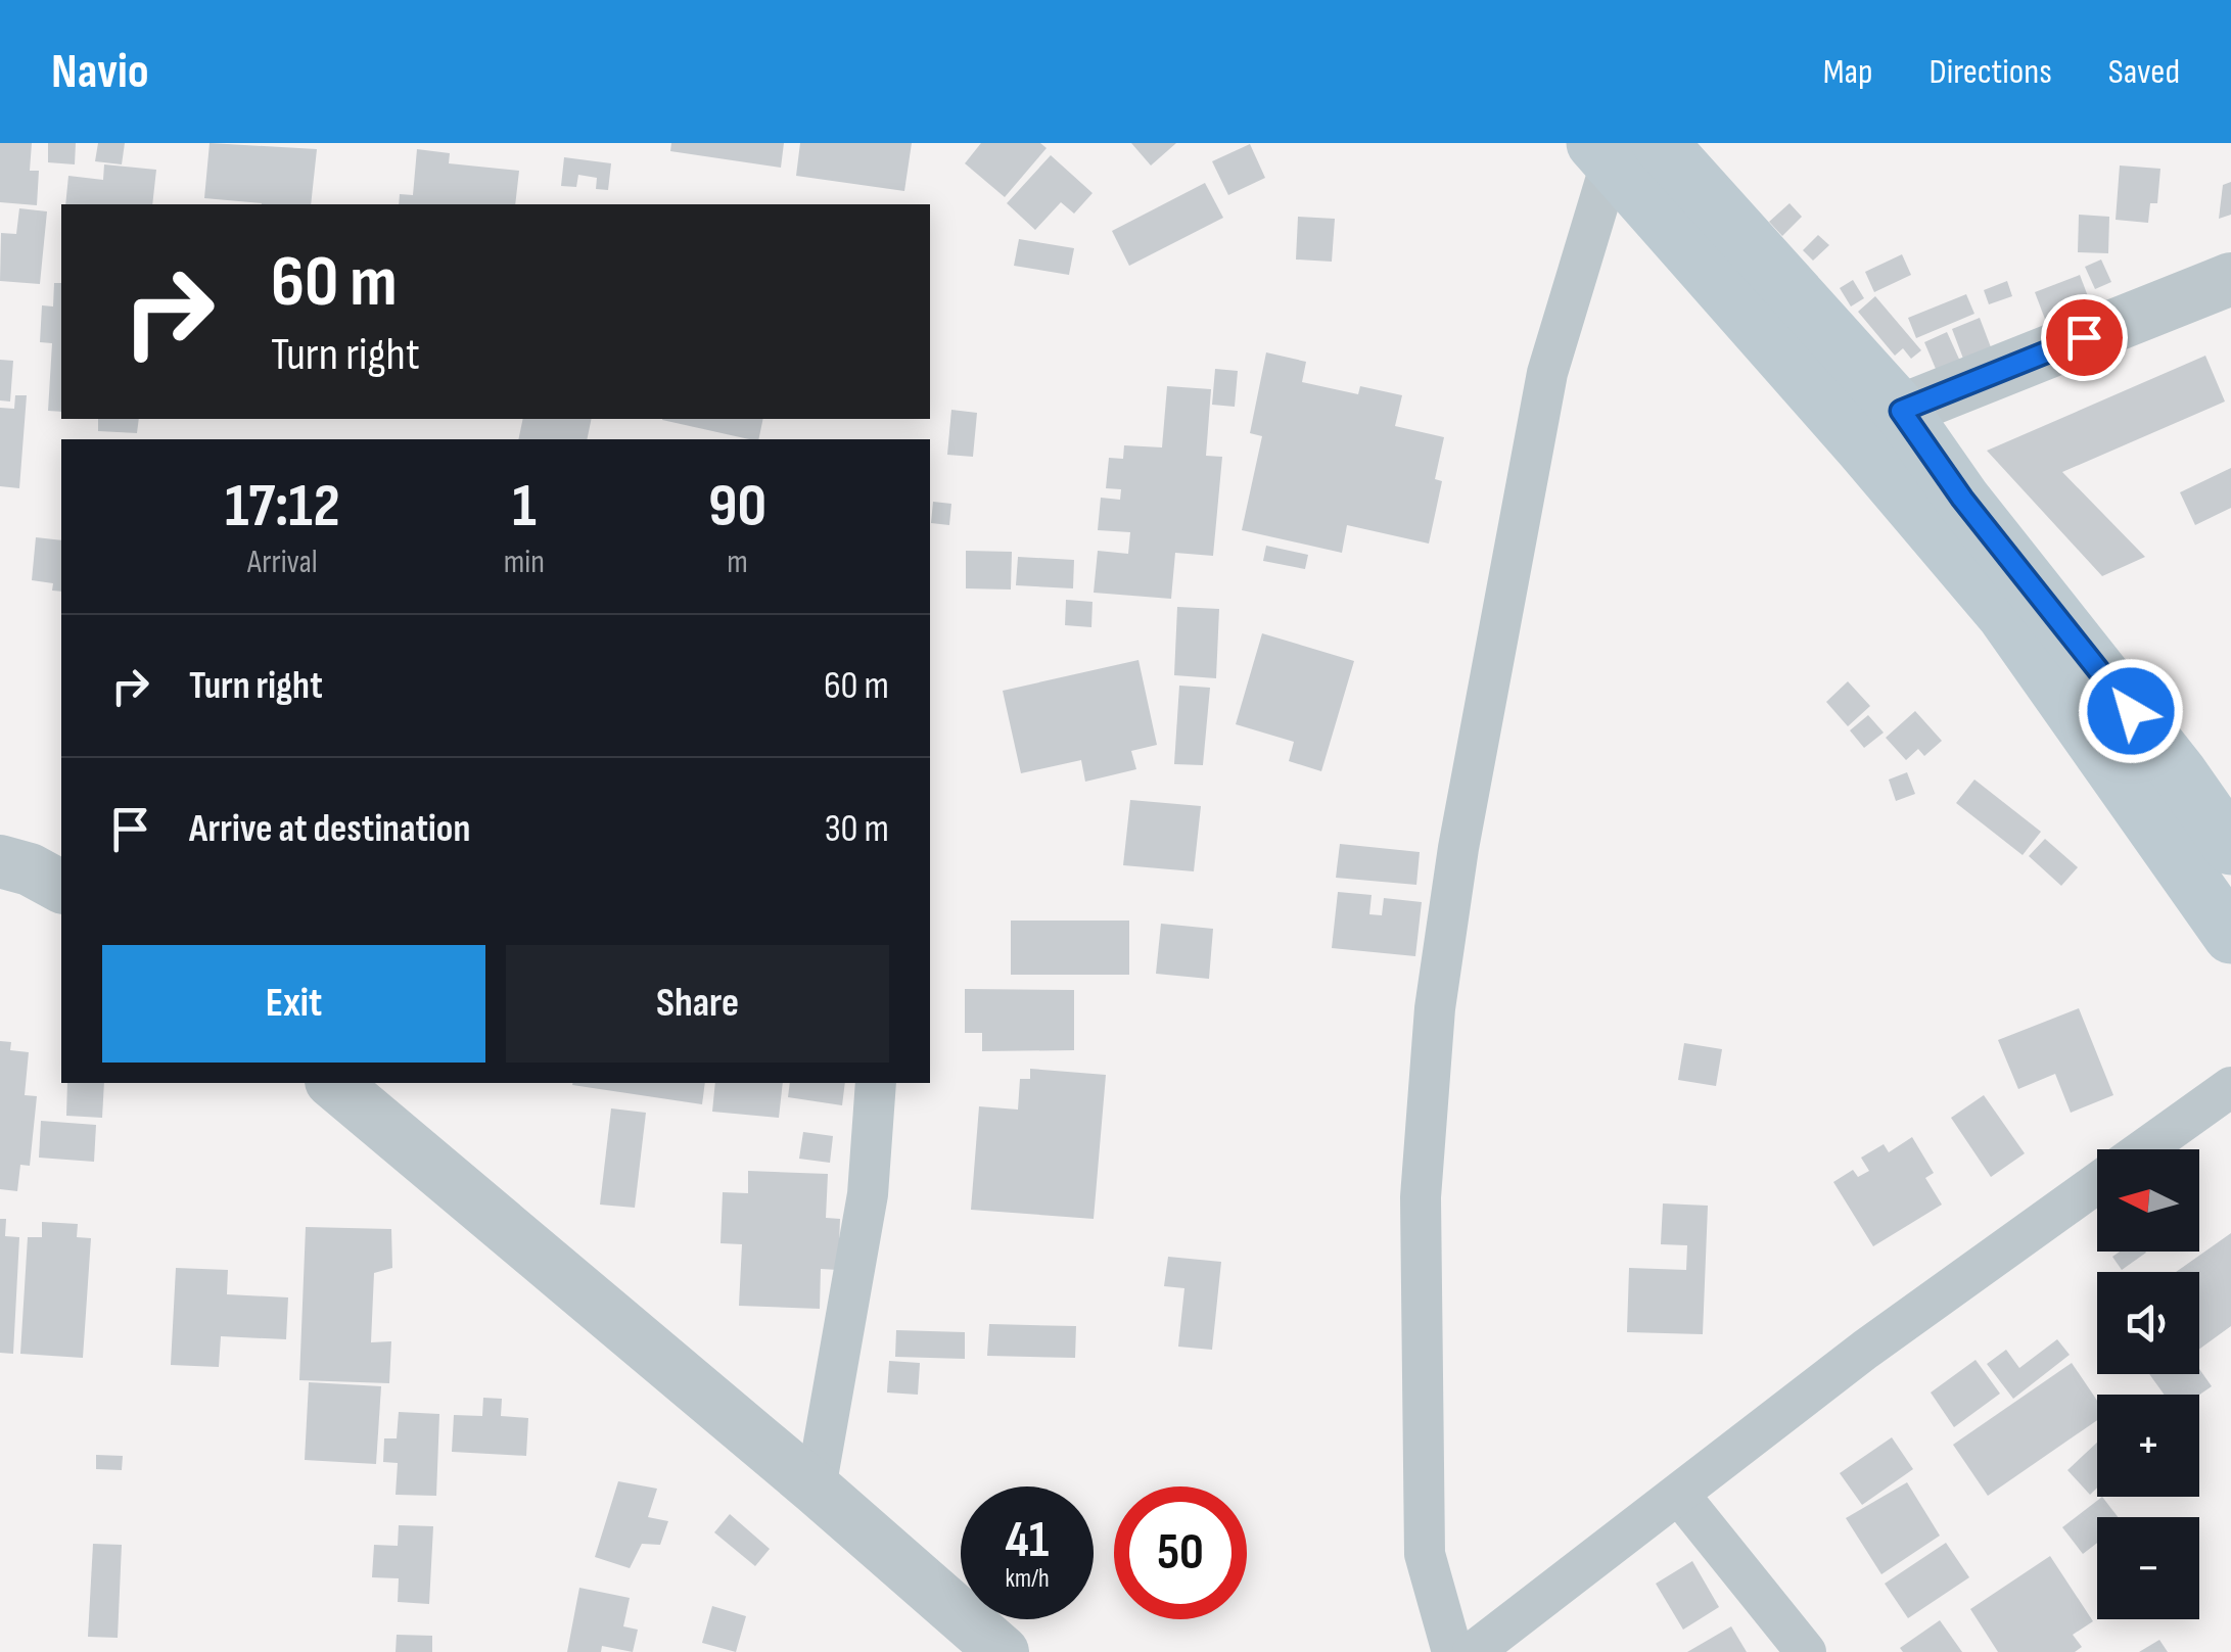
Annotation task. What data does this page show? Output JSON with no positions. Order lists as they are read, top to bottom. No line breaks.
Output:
{"north":"left","page":{"header":"Navio","nav":["Map","Directions","Saved"],"turn":["60 m","Turn right"],"eta":["17:12","Arrival","1","min","90","m"],"list":[{"name":"Turn right","value":"60 m"},{"name":"Arrive at destination","value":"30 m"}],"buttons":["Exit","Share"],"map_buttons":["+","−"],"speed":"41 km/h","limit":"50"}}
